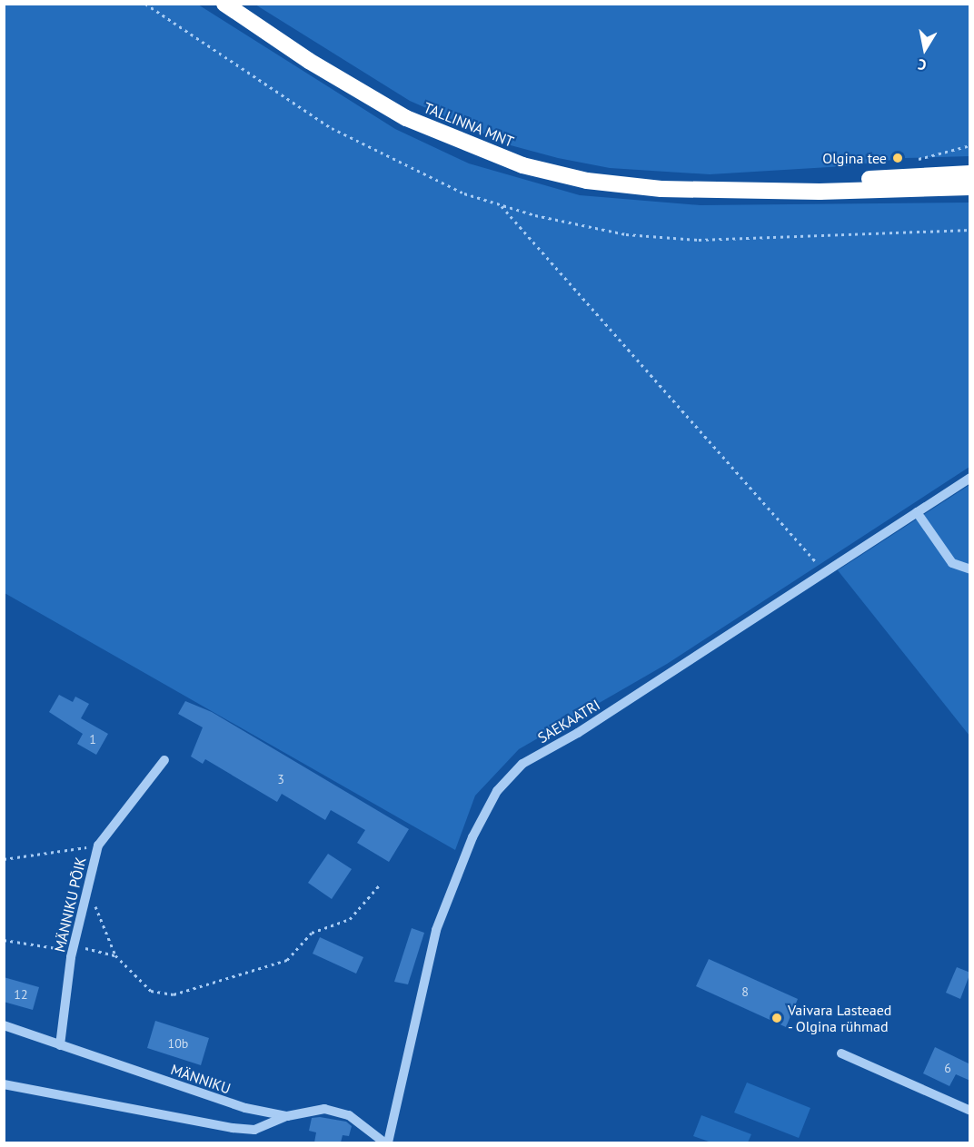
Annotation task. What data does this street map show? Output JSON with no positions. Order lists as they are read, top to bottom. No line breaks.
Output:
{"streets":{"highway":["TALLINNA MNT"],"street":["SAEKAATRI","MÄNNIKU PÕIK","MÄNNIKU"]},"crossings":[["SAEKAATRI","MÄNNIKU"],["MÄNNIKU PÕIK","MÄNNIKU"]],"places":["Olgina tee","Vaivara Lasteaed - Olgina rühmad"],"house_numbers":["1","3","8","12","10b","6"],"north":"bottom"}
